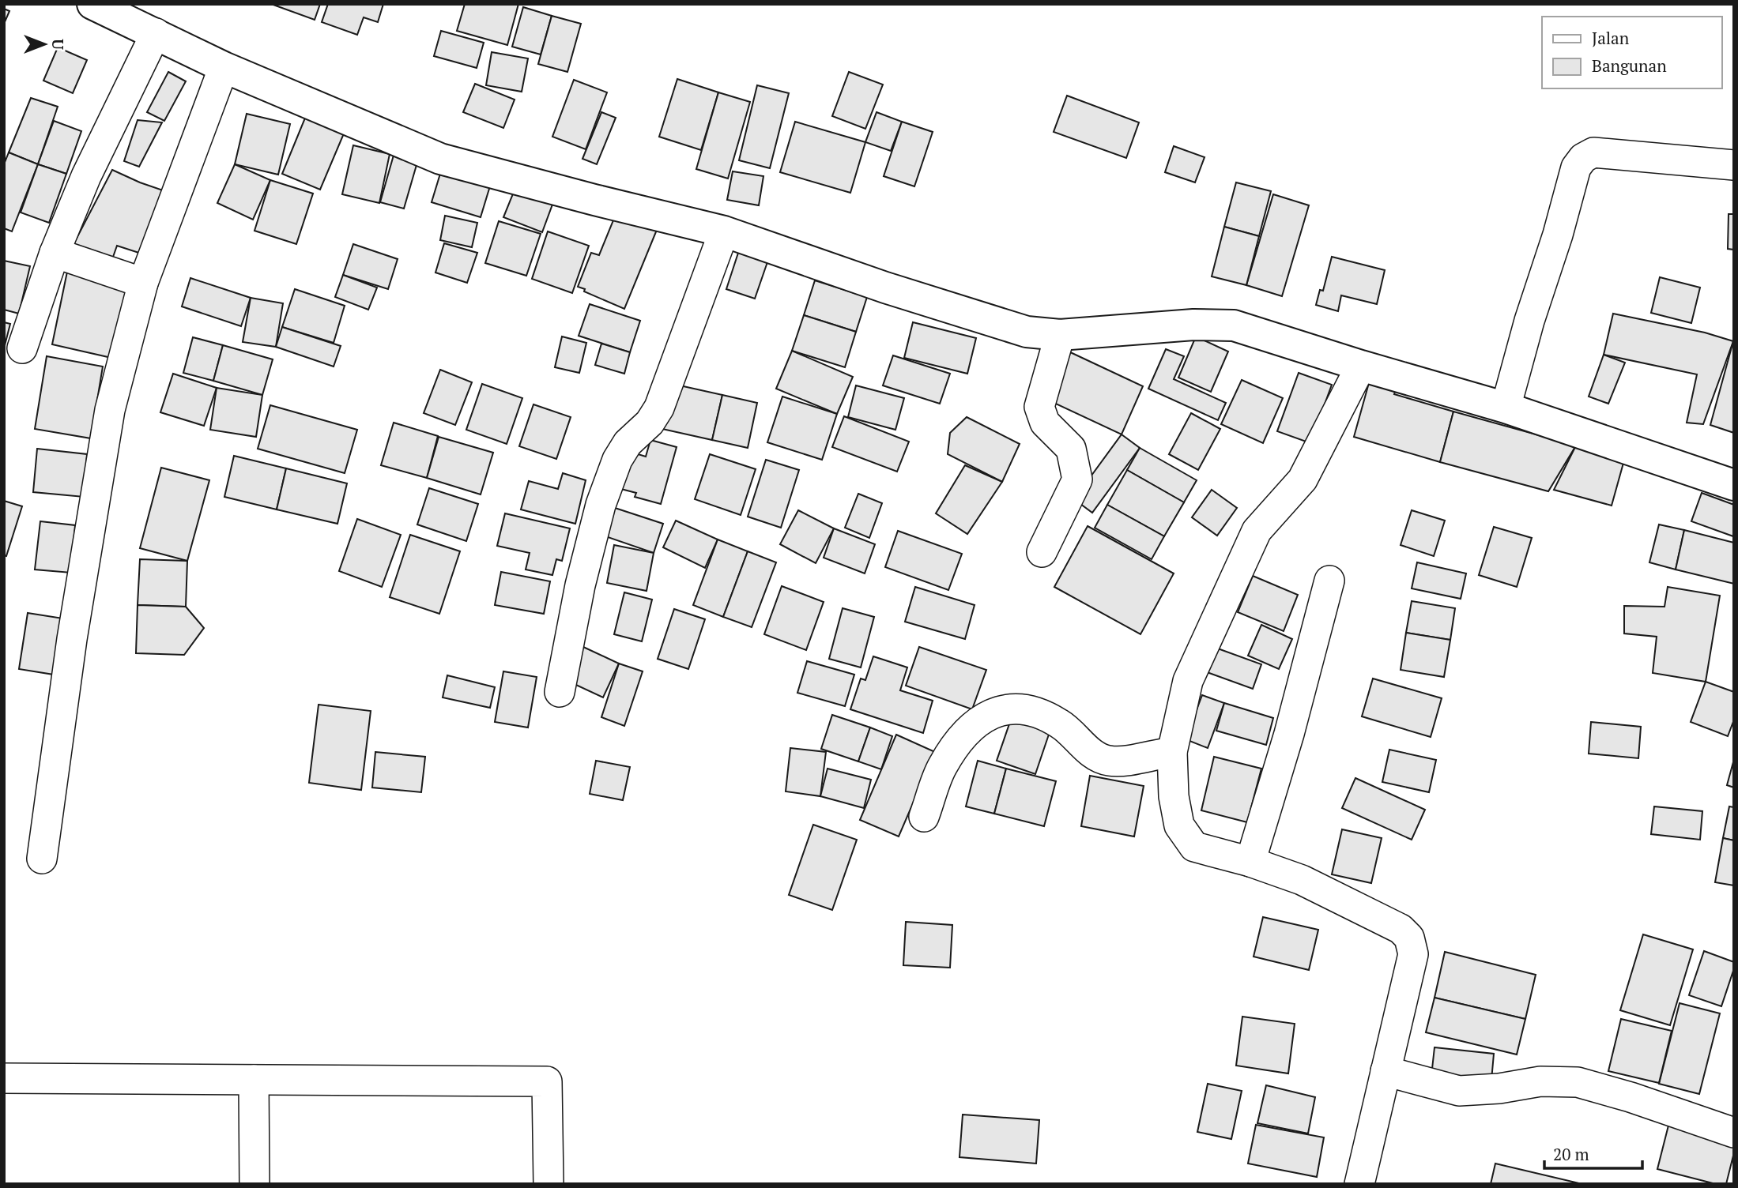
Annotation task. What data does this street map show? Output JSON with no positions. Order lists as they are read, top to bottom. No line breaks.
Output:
{"legend":["Jalan","Bangunan"],"scale_bar":"20 m","north":"right"}
